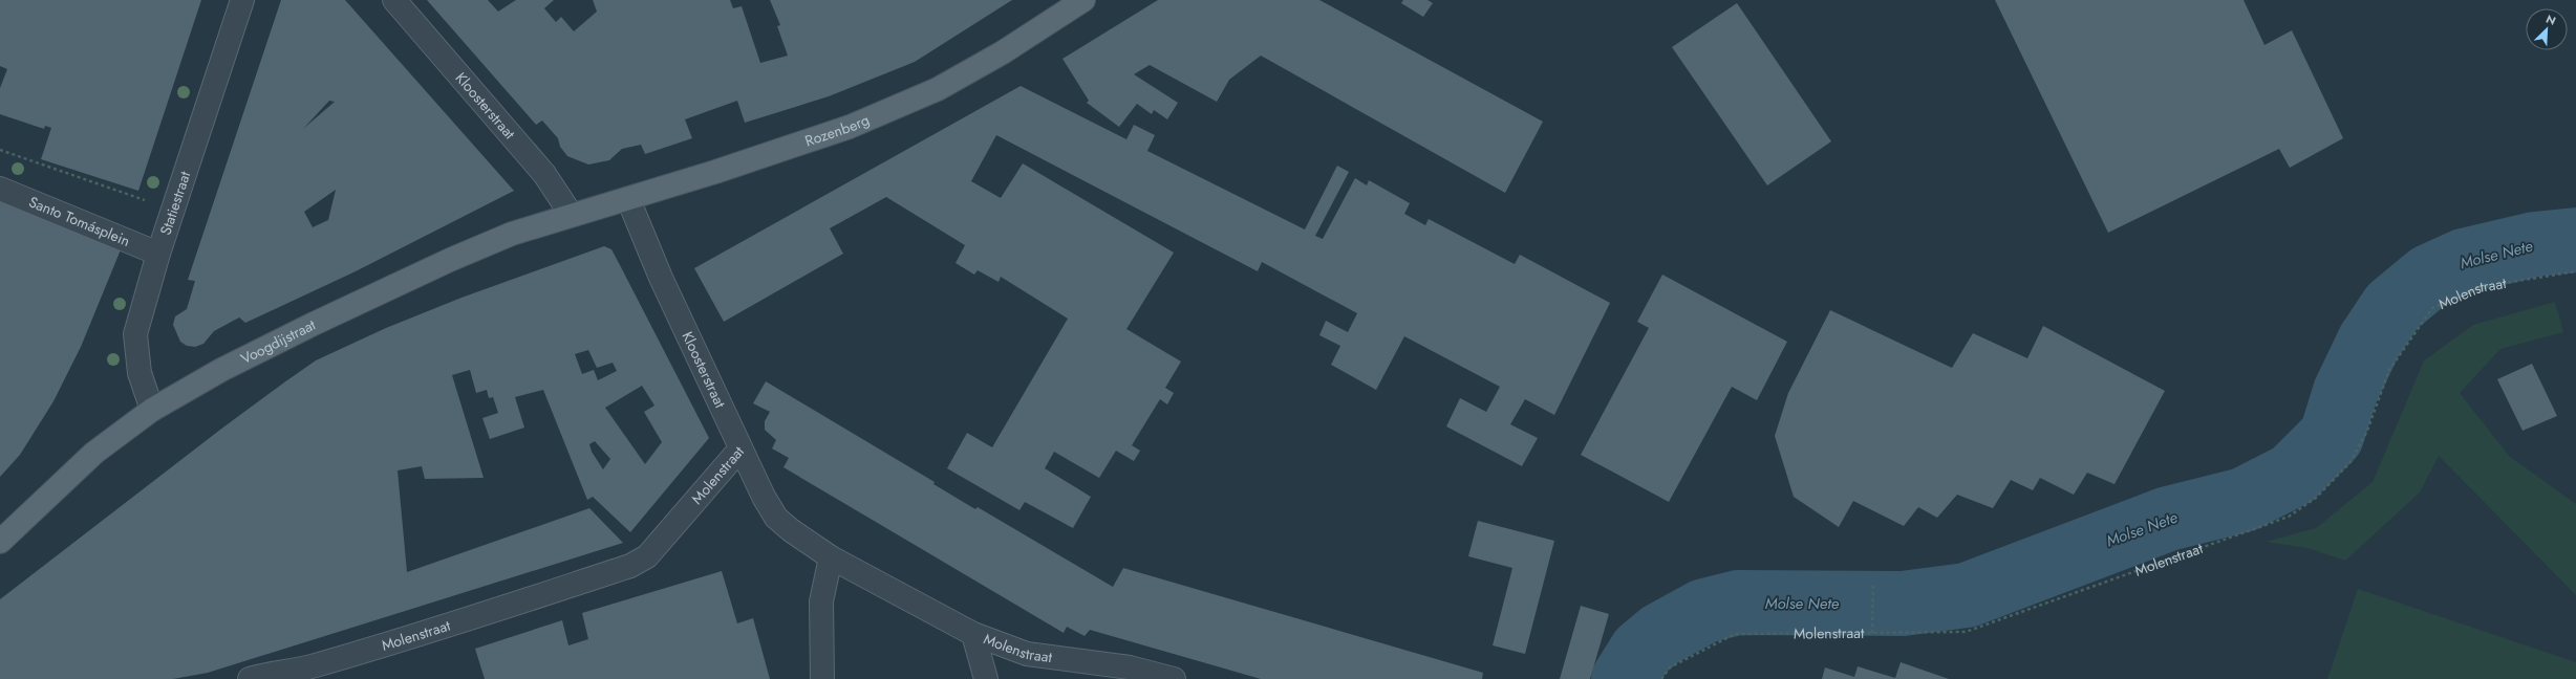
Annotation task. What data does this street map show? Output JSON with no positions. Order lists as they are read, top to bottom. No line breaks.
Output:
{"streets":{"main road":["Rozenberg","Voogdijstraat"],"street":["Kloosterstraat","Statiestraat","Santo Tomásplein","Molenstraat"]},"crossings":[["Kloosterstraat","Rozenberg"],["Kloosterstraat","Molenstraat"],["Kloosterstraat","Voogdijstraat"],["Rozenberg","Voogdijstraat"],["Statiestraat","Santo Tomásplein"],["Statiestraat","Voogdijstraat"]],"water":["Molse Nete"],"north":"top right"}
